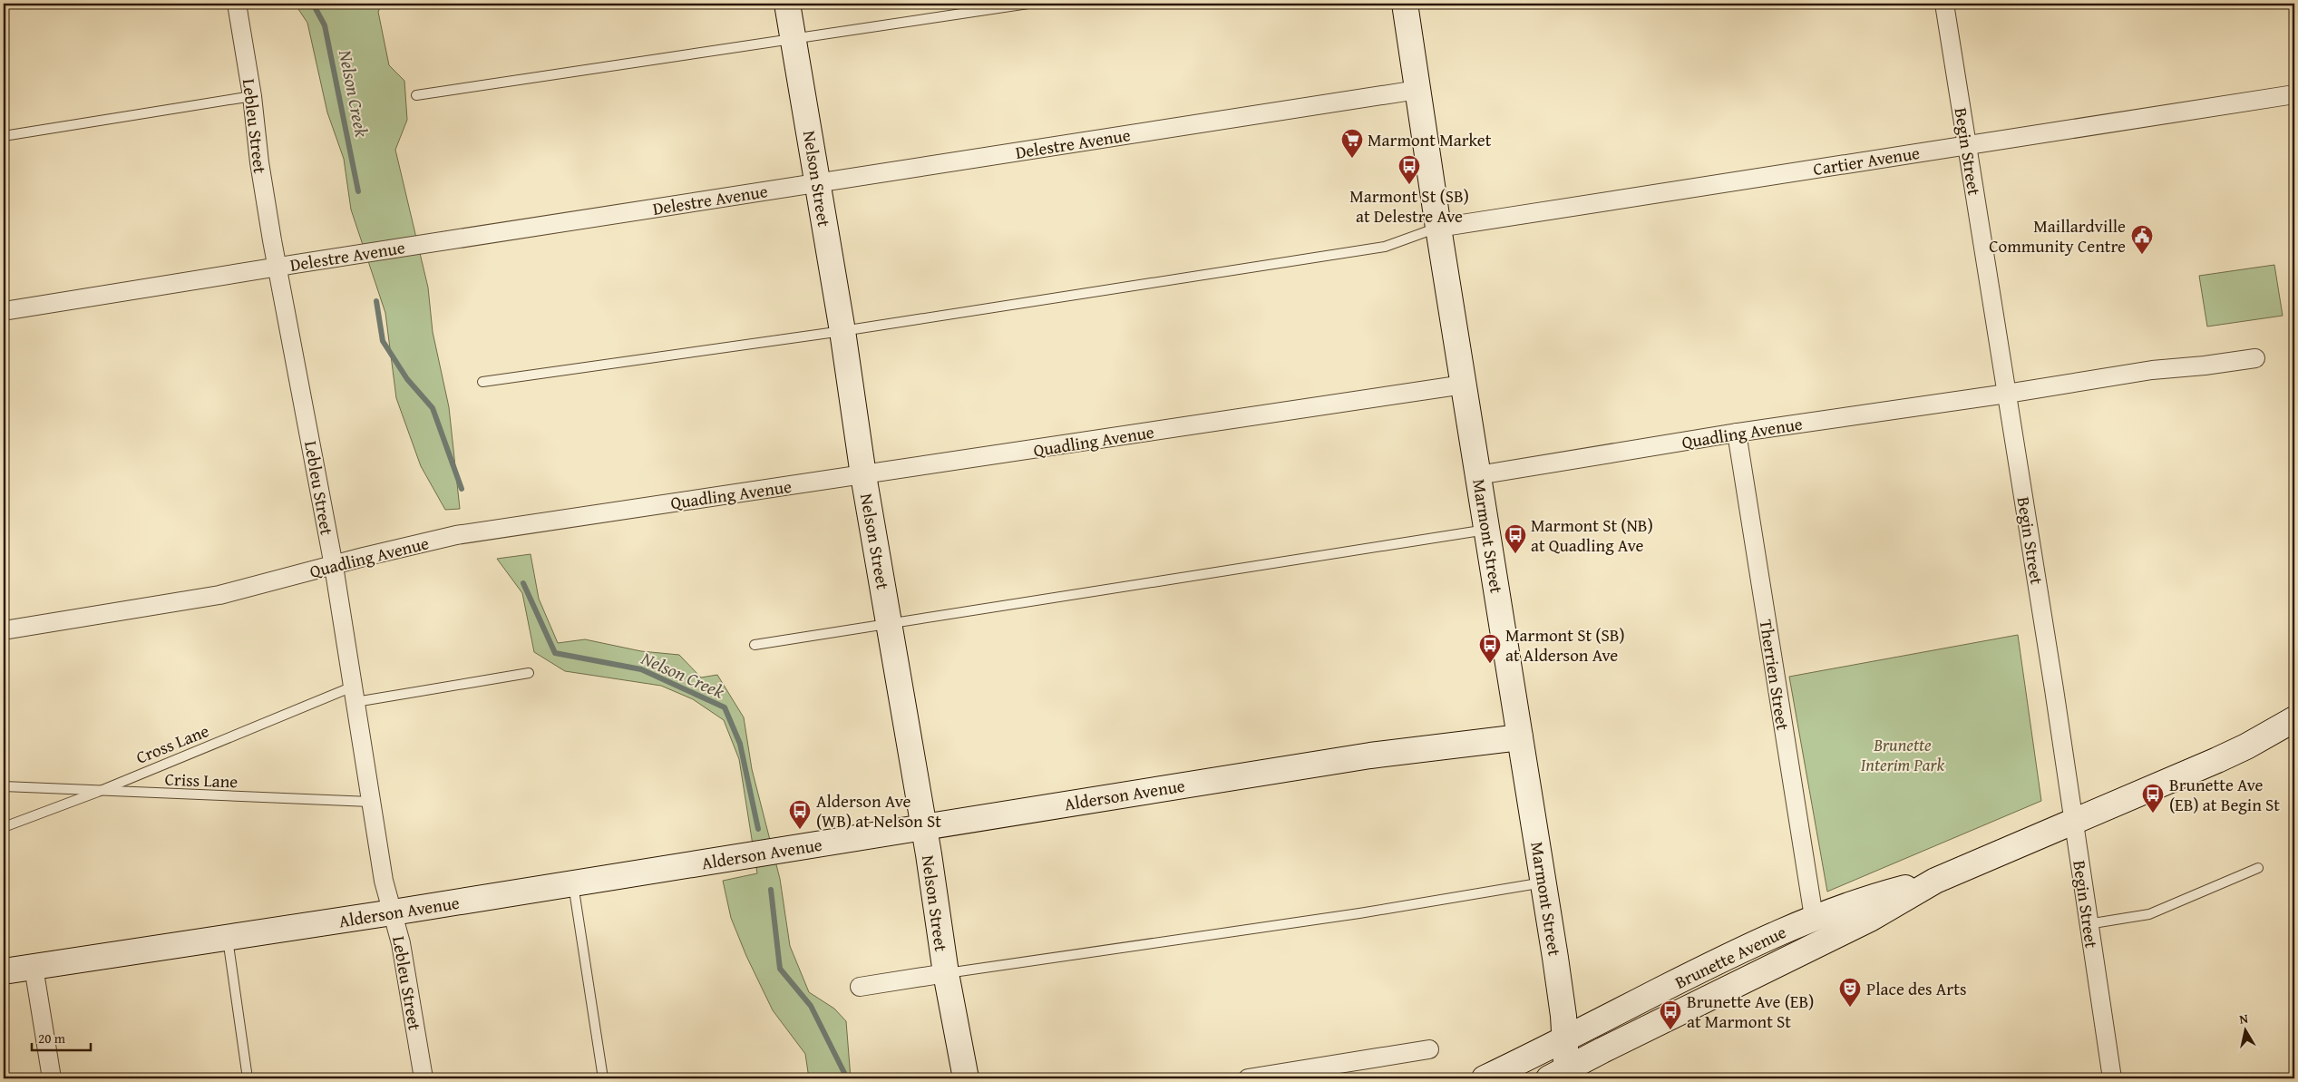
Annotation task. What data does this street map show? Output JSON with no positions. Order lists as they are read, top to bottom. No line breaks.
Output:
{"streets":{"street":["Lebleu Street","Delestre Avenue","Begin Street","Cartier Avenue","Nelson Street","Quadling Avenue","Marmont Street","Therrien Street","Alderson Avenue","Brunette Avenue"],"lane":["Cross Lane","Criss Lane"]},"crossings":[["Lebleu Street","Delestre Avenue"],["Lebleu Street","Quadling Avenue"],["Lebleu Street","Cross Lane"],["Lebleu Street","Criss Lane"],["Lebleu Street","Alderson Avenue"],["Delestre Avenue","Nelson Street"],["Delestre Avenue","Marmont Street"],["Begin Street","Cartier Avenue"],["Begin Street","Quadling Avenue"],["Begin Street","Brunette Avenue"],["Cartier Avenue","Marmont Street"],["Nelson Street","Quadling Avenue"],["Nelson Street","Alderson Avenue"],["Quadling Avenue","Marmont Street"],["Quadling Avenue","Therrien Street"],["Marmont Street","Alderson Avenue"],["Marmont Street","Brunette Avenue"],["Therrien Street","Brunette Avenue"],["Cross Lane","Criss Lane"]],"water":["Nelson Creek"],"parks":["Brunette Interim Park"],"places":{"supermarket":["Marmont Market"],"bus stop":["Marmont St (SB) at Delestre Ave","Marmont St (NB) at Quadling Ave","Marmont St (SB) at Alderson Ave","Brunette Ave (EB) at Begin St","Alderson Ave (WB) at Nelson St","Brunette Ave (EB) at Marmont St"],"public building":["Maillardville Community Centre"],"theatre":["Place des Arts"]},"scale_bar":"20 m","north":"top"}
